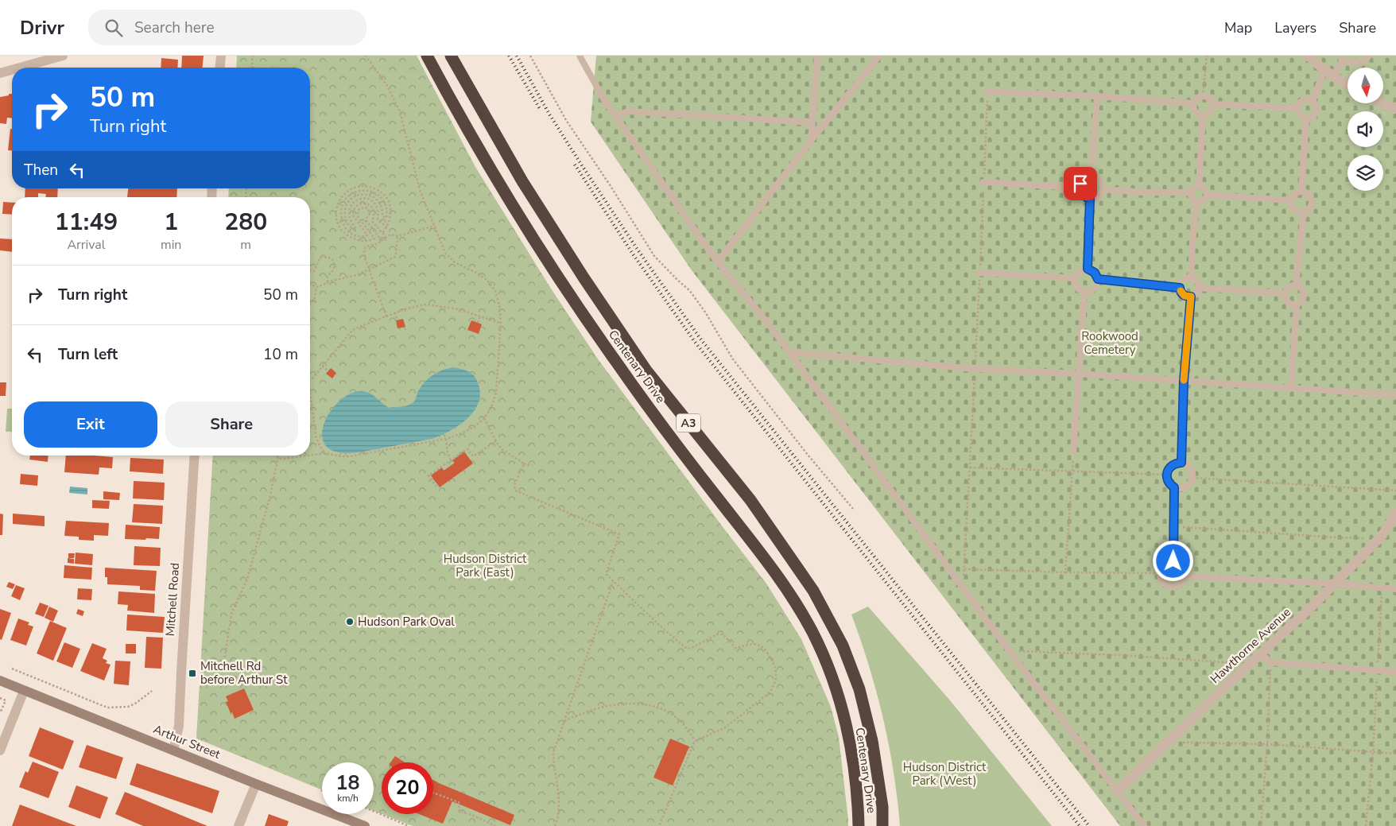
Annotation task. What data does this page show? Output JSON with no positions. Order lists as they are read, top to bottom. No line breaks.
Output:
{"streets":{"highway":["Centenary Drive","A3"],"main road":["Arthur Street"],"street":["Mitchell Road","Hawthorne Avenue"]},"crossings":[["Mitchell Road","Arthur Street"]],"parks":["Rookwood Cemetery","Hudson District Park (East)","Hudson District Park (West)"],"places":{"other":["Hudson Park Oval"],"transit":["Mitchell Rd before Arthur St"]},"north":"bottom","page":{"header":"Drivr","search":"Search here","nav":["Map","Layers","Share"],"turn":["50 m","Turn right"],"then":"Then","eta":["11:49","Arrival","1","min","280","m"],"list":[{"name":"Turn right","value":"50 m"},{"name":"Turn left","value":"10 m"}],"buttons":["Exit","Share"],"speed":"18 km/h","limit":"20"}}
